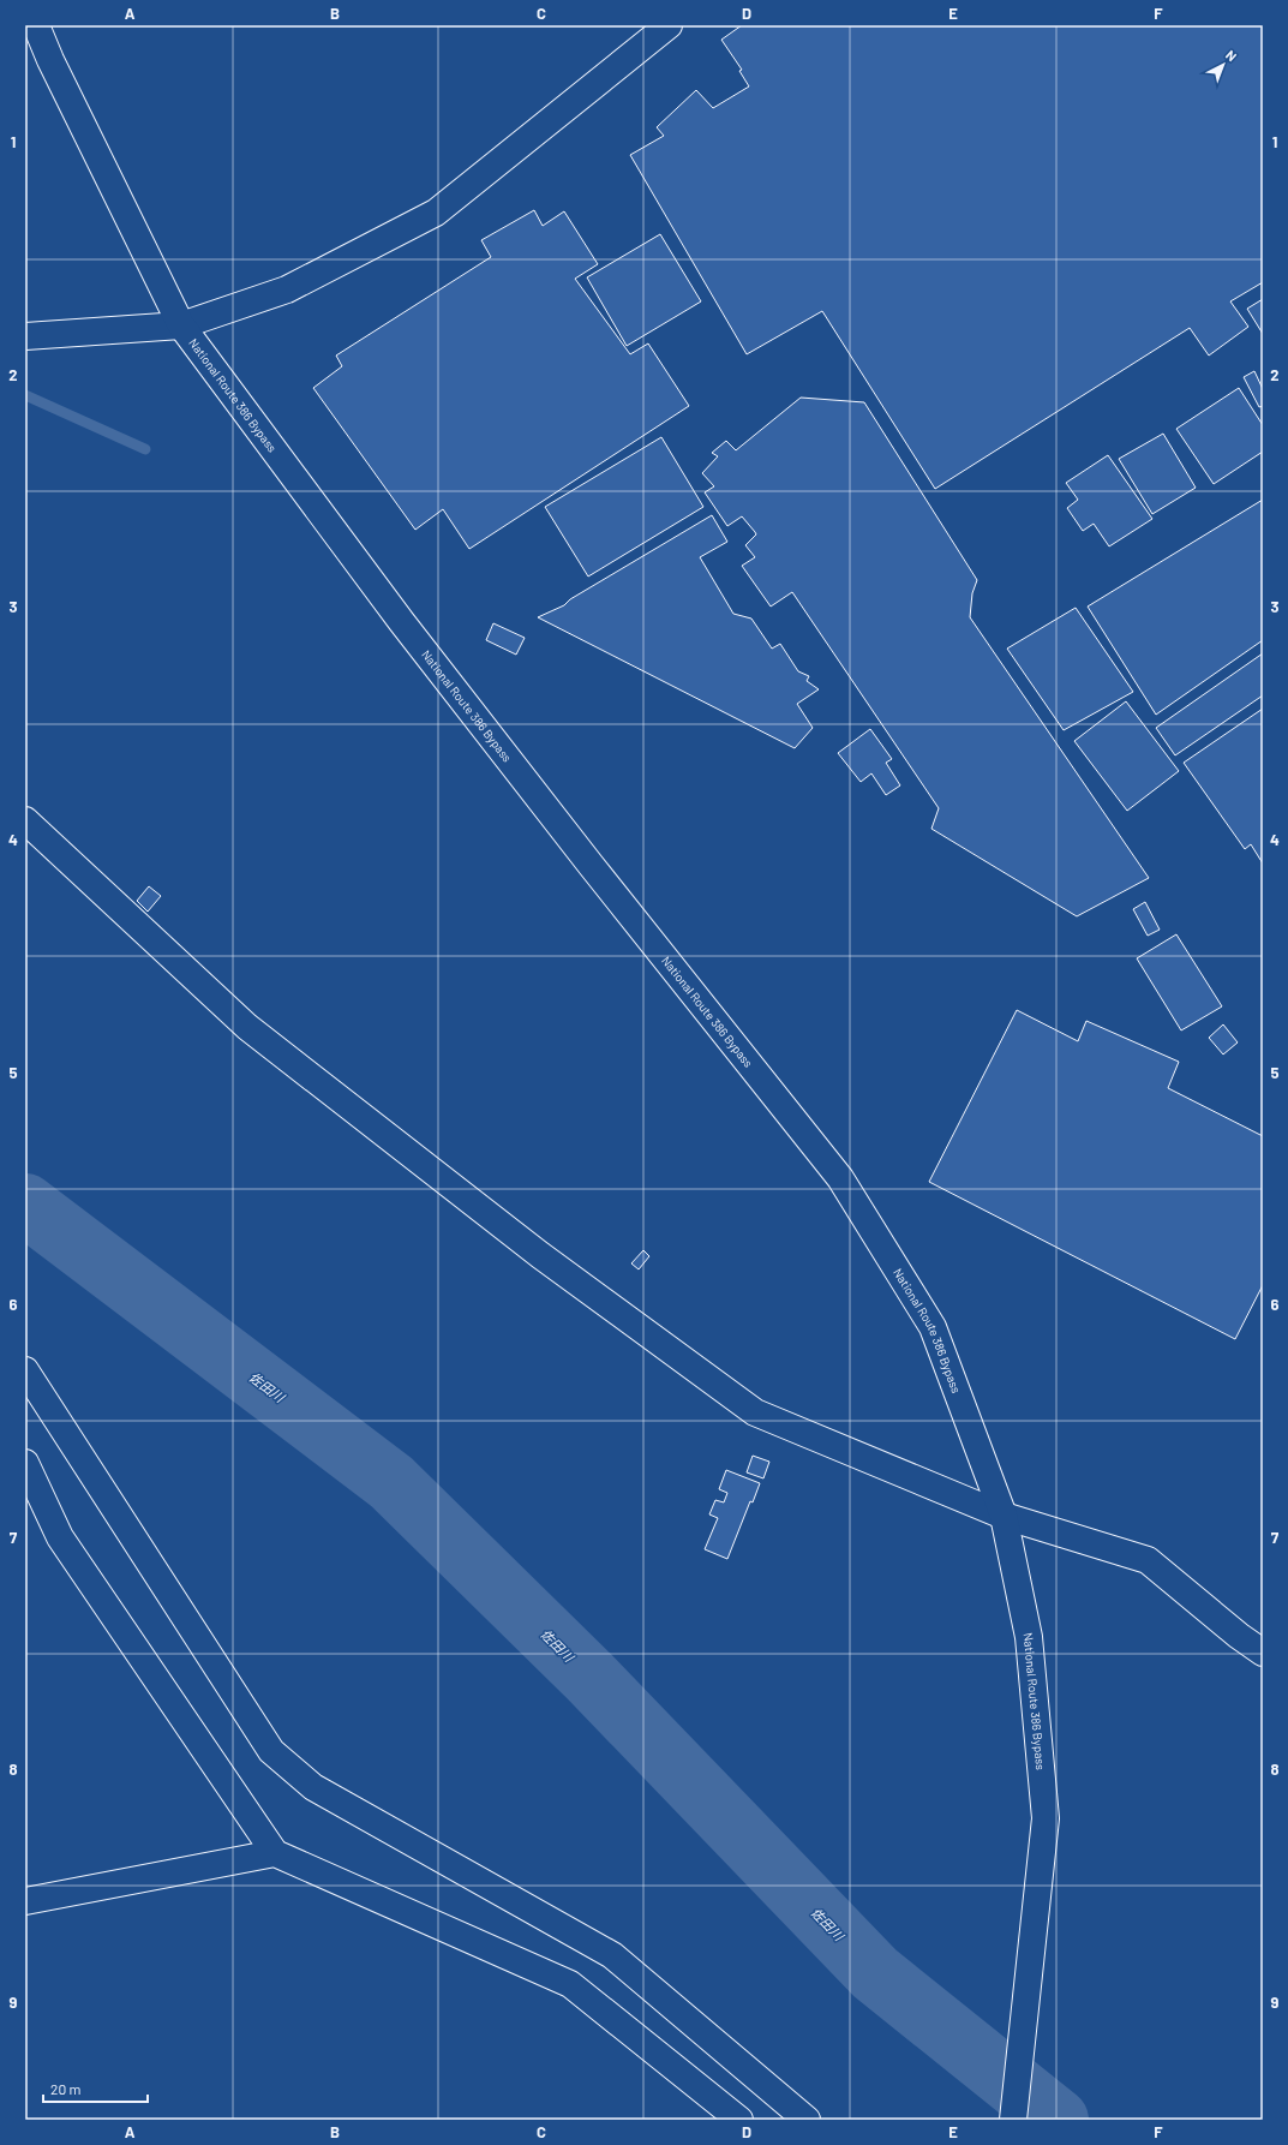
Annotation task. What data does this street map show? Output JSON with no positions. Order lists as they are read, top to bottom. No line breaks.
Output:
{"streets":{"main road":["National Route 386 Bypass"]},"water":["佐田川"],"scale_bar":"20 m","north":"top right","grid":{"columns":["A","B","C","D","E","F"],"rows":["1","2","3","4","5","6","7","8","9"]}}
